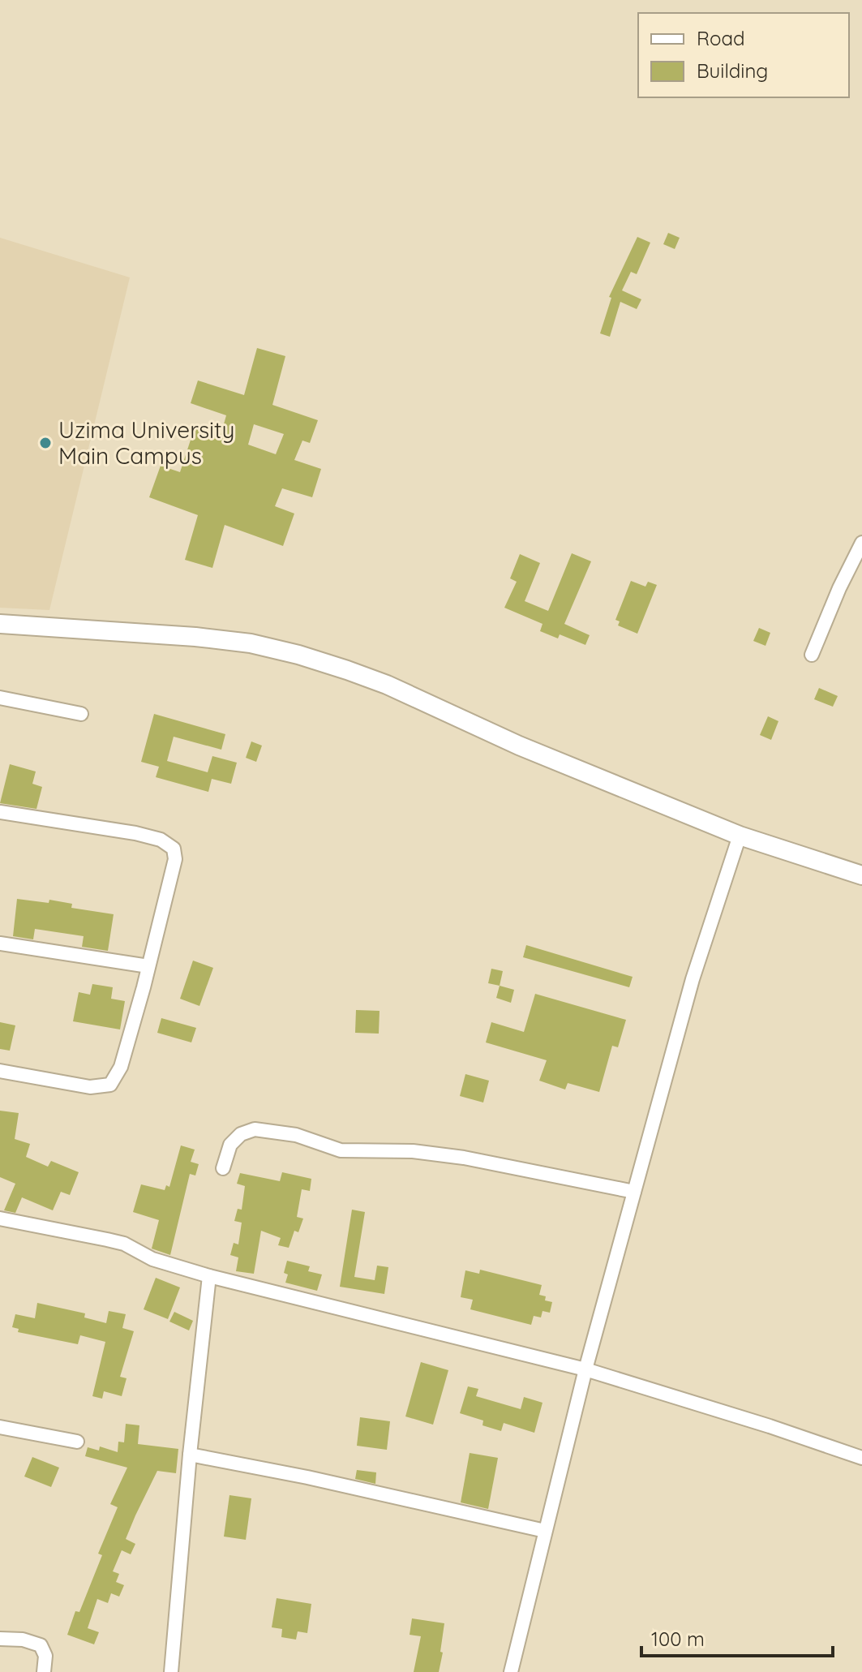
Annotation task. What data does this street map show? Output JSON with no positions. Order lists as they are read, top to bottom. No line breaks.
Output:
{"places":["Uzima University Main Campus"],"legend":["Road","Building"],"scale_bar":"100 m"}
